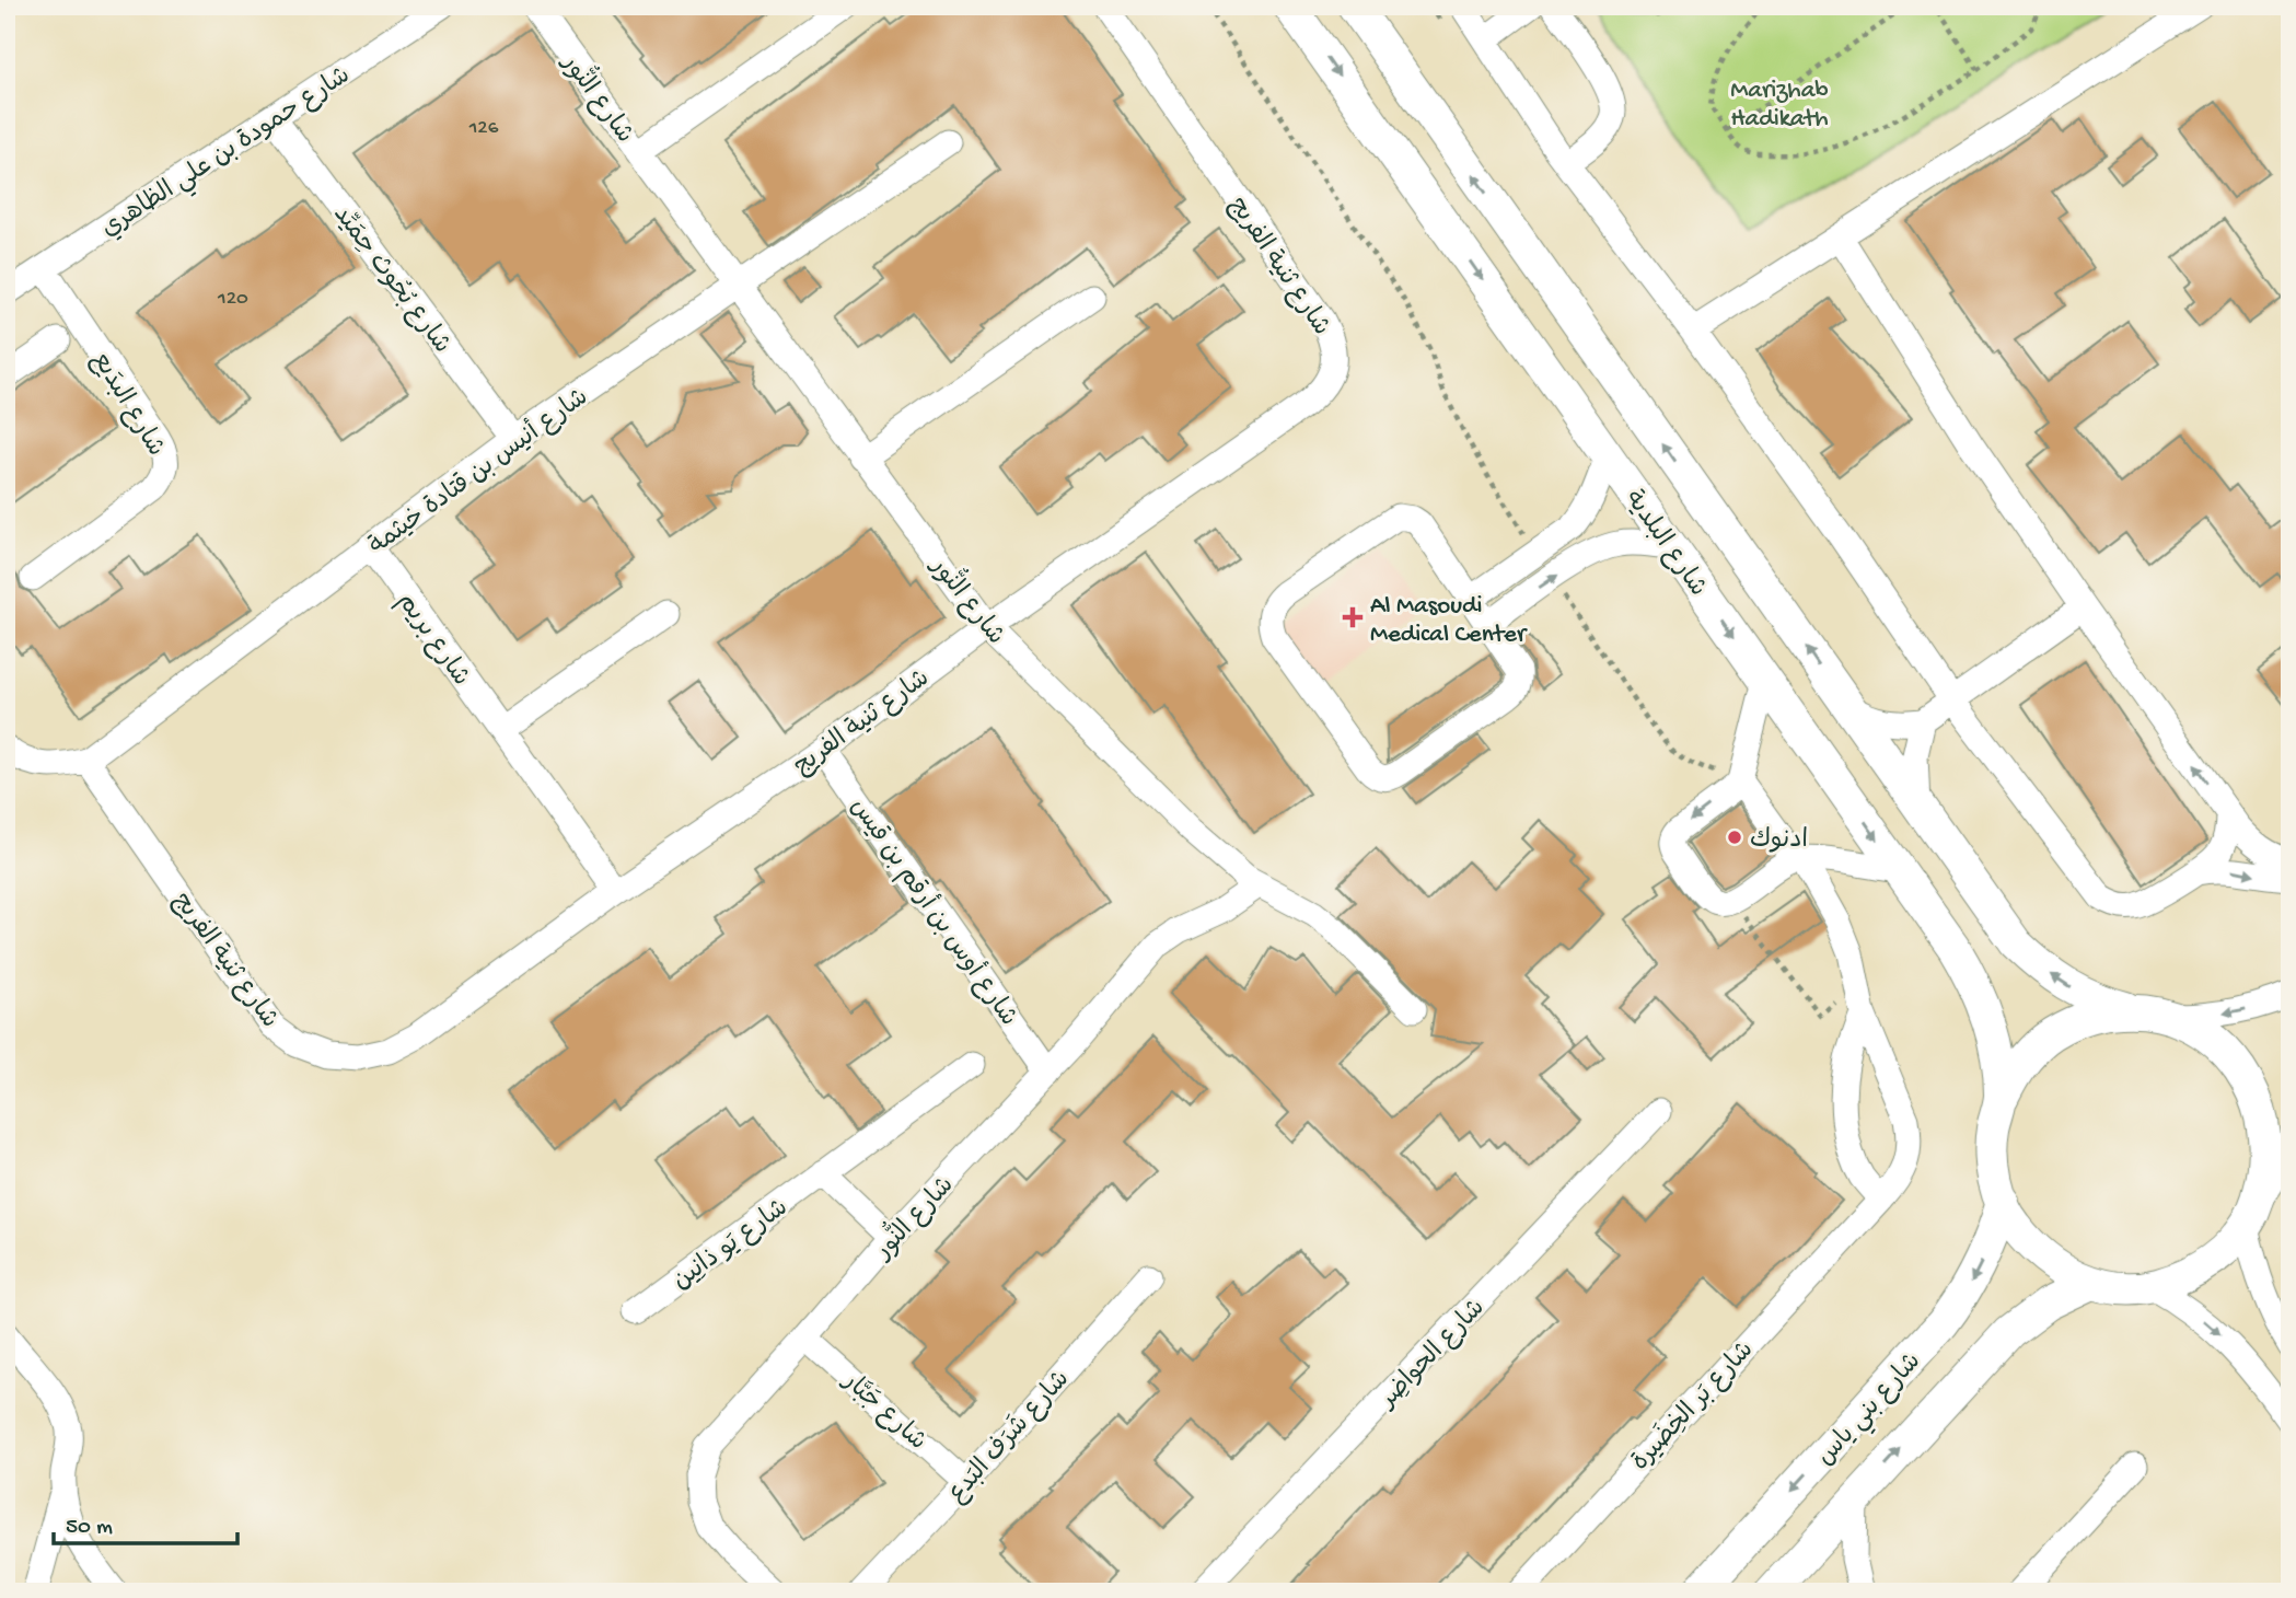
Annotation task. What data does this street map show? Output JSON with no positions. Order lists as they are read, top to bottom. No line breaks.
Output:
{"streets":{"main road":["شارع البلدية","شارع بني ياس"],"street":["شارع النُّور","شارع حمودة بن علي الظاهري","شارع ثنية الفريج","شارع بُحُوث حِمَيِّد","شارع البدَيع","شارع أنيس بن قتادة خيثمة","شارع بريم","شارع أوس بن أرقم بن قيس","شارع يَو ذانِين","شارع الحواضِر","شارع بَر الخِضَيرة","شارع جَبَّار","شارع شَرَف البَدع"]},"crossings":[["شارع النُّور","شارع ثنية الفريج"],["شارع النُّور","شارع أنيس بن قتادة خيثمة"],["شارع النُّور","شارع أوس بن أرقم بن قيس"],["شارع النُّور","شارع جَبَّار"],["شارع حمودة بن علي الظاهري","شارع بُحُوث حِمَيِّد"],["شارع حمودة بن علي الظاهري","شارع البدَيع"],["شارع ثنية الفريج","شارع أنيس بن قتادة خيثمة"],["شارع ثنية الفريج","شارع بريم"],["شارع ثنية الفريج","شارع أوس بن أرقم بن قيس"],["شارع بُحُوث حِمَيِّد","شارع أنيس بن قتادة خيثمة"],["شارع أنيس بن قتادة خيثمة","شارع بريم"],["شارع جَبَّار","شارع شَرَف البَدع"]],"parks":["Marizhab Hadikath"],"places":{"health":["Al Masoudi Medical Center"],"other":["ادنوك"]},"house_numbers":["126","120"],"scale_bar":"50 m"}
